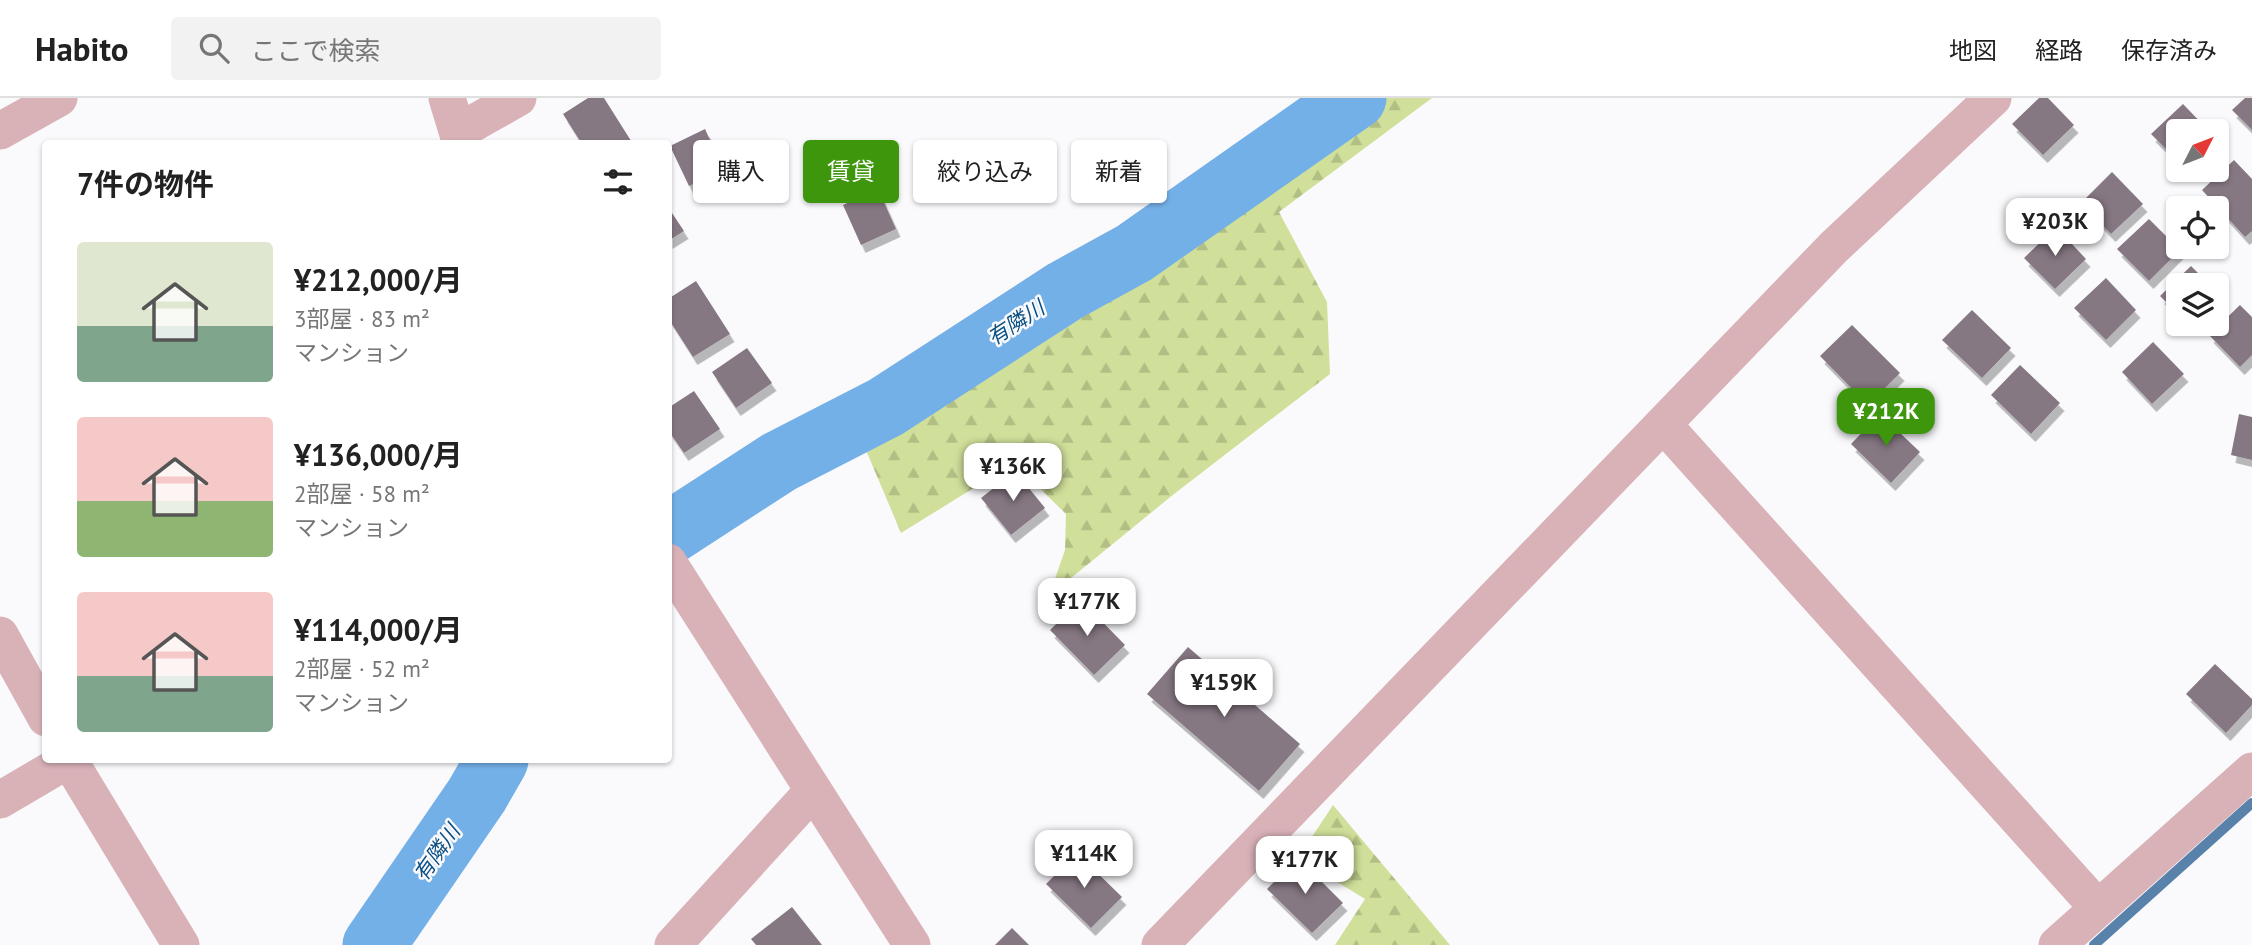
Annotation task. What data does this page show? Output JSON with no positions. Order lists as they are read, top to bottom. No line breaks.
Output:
{"water":["有隣川"],"north":"top right","page":{"header":"Habito","search":"ここで検索","nav":["地図","経路","保存済み"],"chip":["購入","賃貸","絞り込み","新着"],"heading":"7件の物件","price":["¥203K","¥212K","¥136K","¥177K","¥159K","¥114K","¥177K"],"list":[{"name":"¥212,000/月","note":"3部屋 · 83 m² · マンション"},{"name":"¥136,000/月","note":"2部屋 · 58 m² · マンション"},{"name":"¥114,000/月","note":"2部屋 · 52 m² · マンション"}]}}
